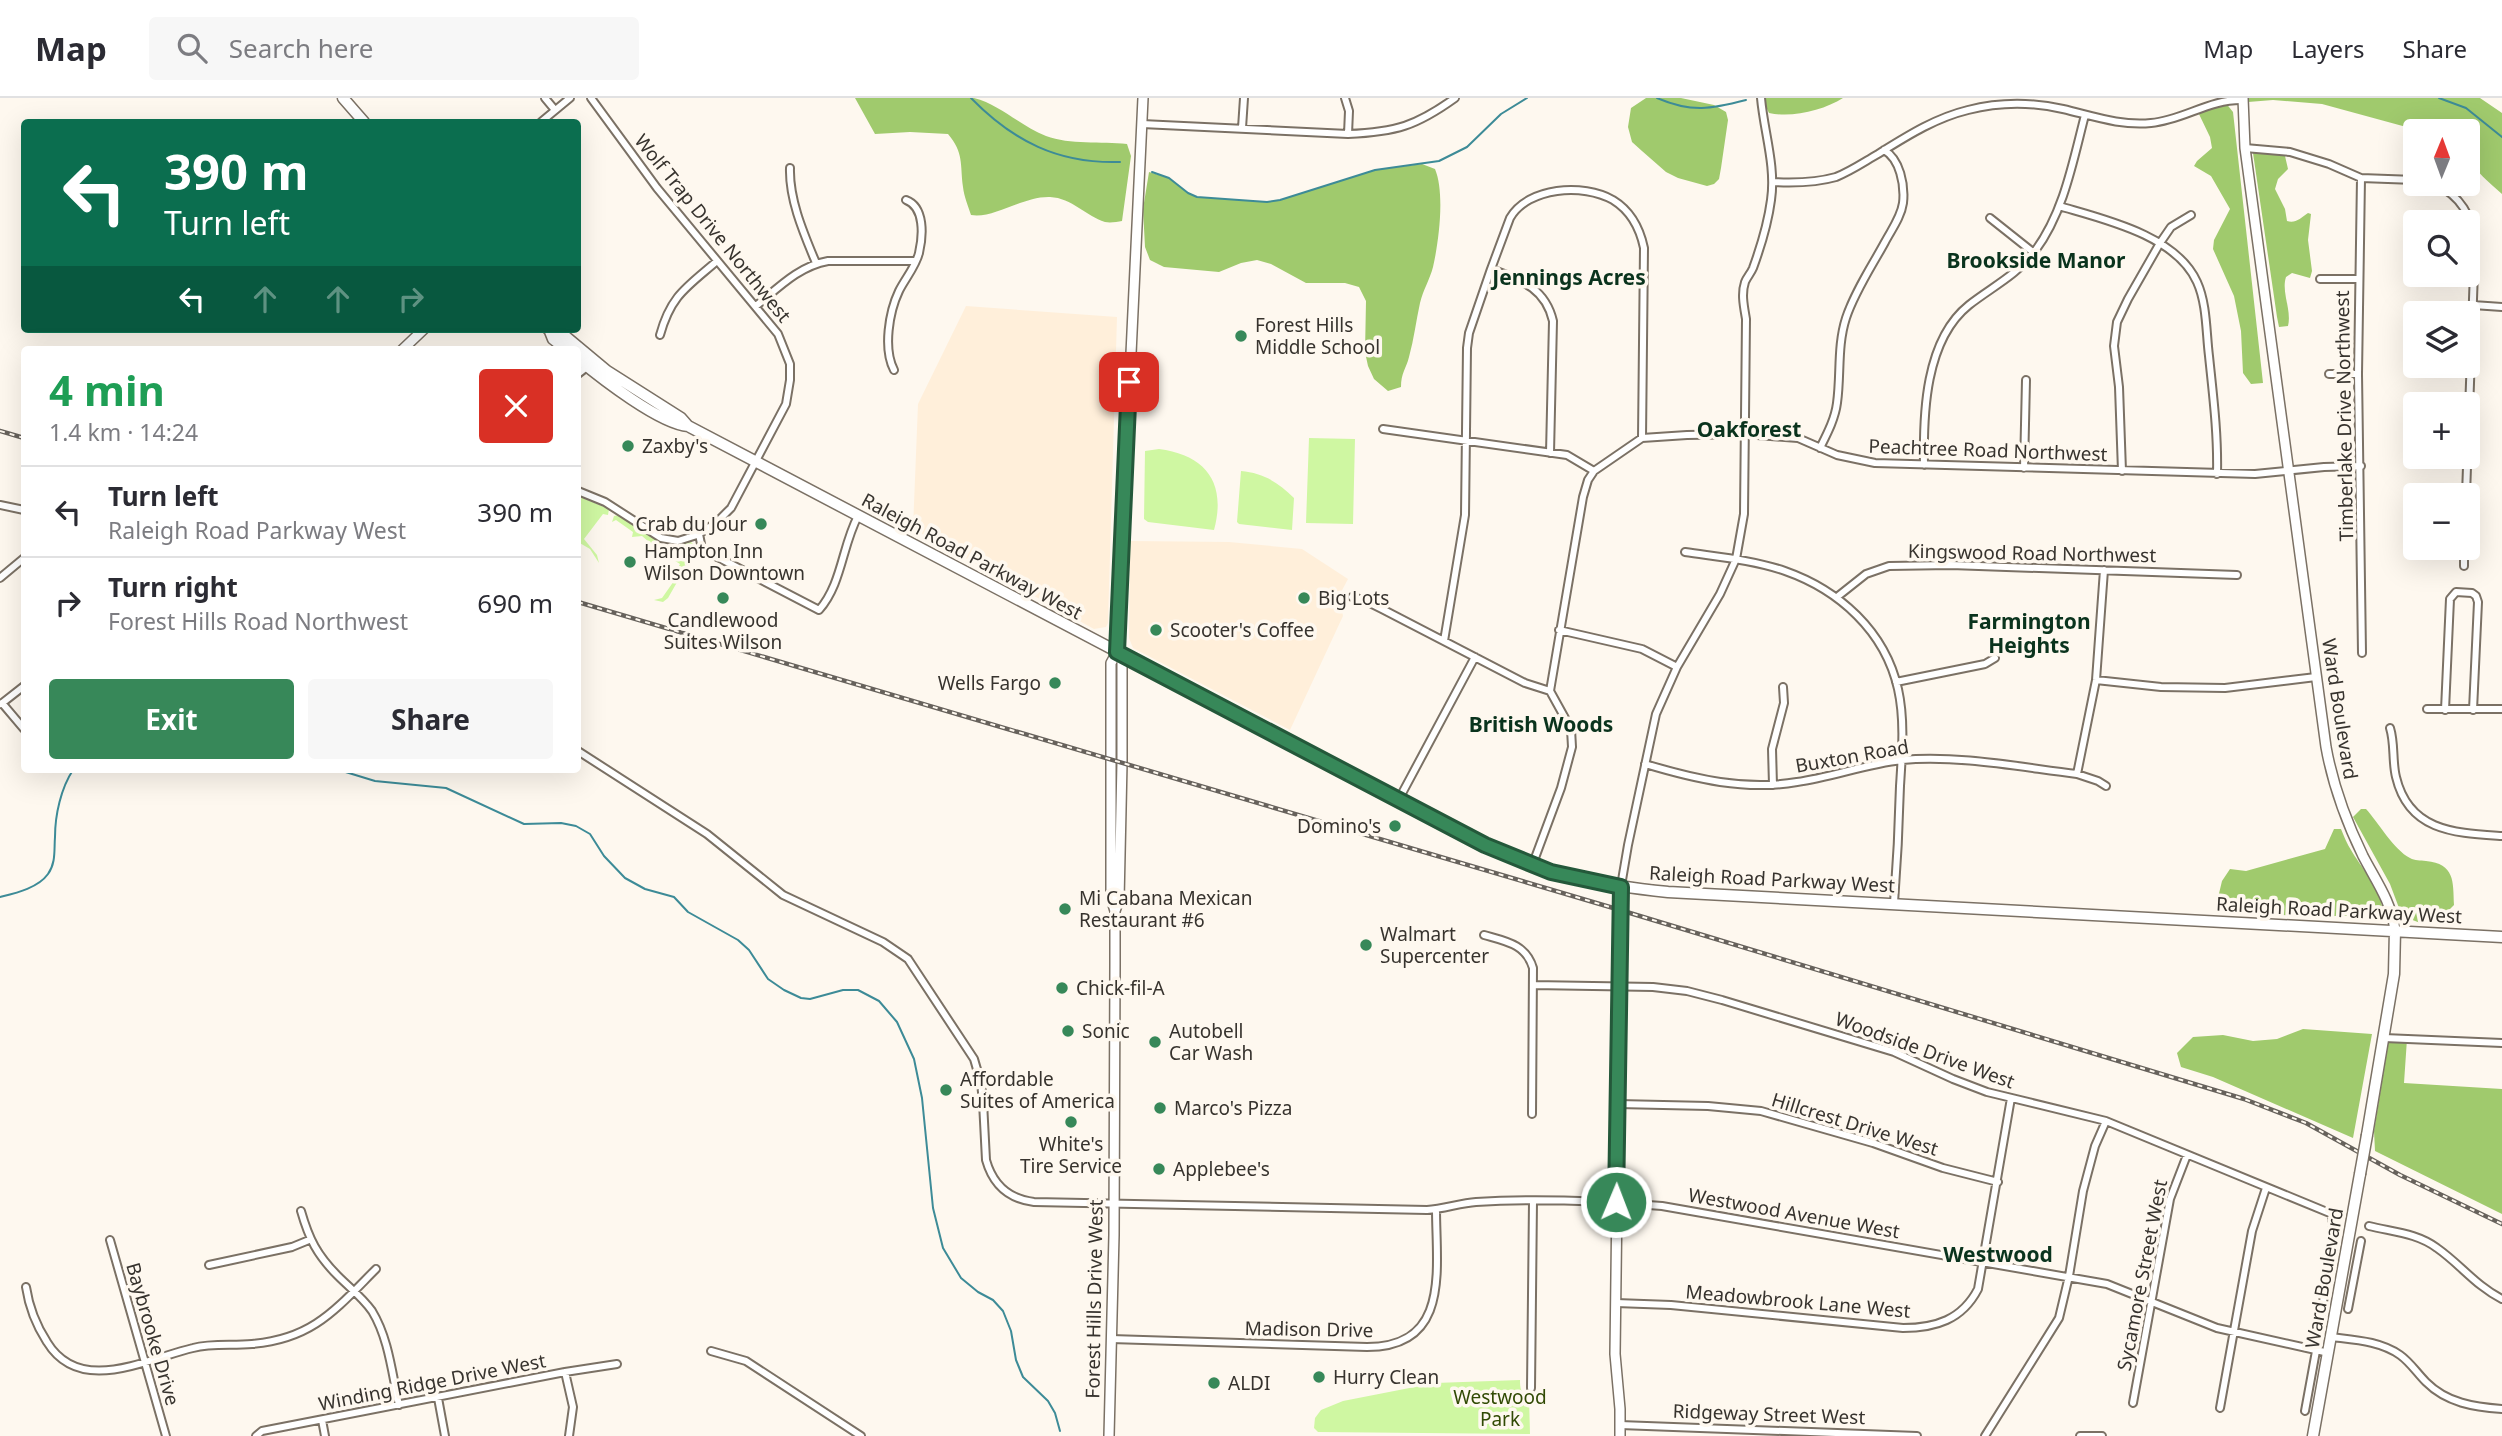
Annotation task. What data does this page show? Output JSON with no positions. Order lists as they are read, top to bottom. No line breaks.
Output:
{"streets":{"main road":["Raleigh Road Parkway West","Ward Boulevard","Forest Hills Drive West"],"street":["Wolf Trap Drive Northwest","Timberlake Drive Northwest","Peachtree Road Northwest","Kingswood Road Northwest","Buxton Road","Woodside Drive West","Hillcrest Drive West","Westwood Avenue West","Sycamore Street West","Meadowbrook Lane West","Madison Drive","Baybrooke Drive","Winding Ridge Drive West","Ridgeway Street West"]},"crossings":[["Wolf Trap Drive Northwest","Raleigh Road Parkway West"],["Timberlake Drive Northwest","Peachtree Road Northwest"],["Peachtree Road Northwest","Ward Boulevard"],["Raleigh Road Parkway West","Ward Boulevard"],["Raleigh Road Parkway West","Forest Hills Drive West"],["Ward Boulevard","Westwood Avenue West"],["Woodside Drive West","Westwood Avenue West"],["Woodside Drive West","Sycamore Street West"],["Woodside Drive West","Meadowbrook Lane West"],["Hillcrest Drive West","Meadowbrook Lane West"],["Westwood Avenue West","Sycamore Street West"],["Westwood Avenue West","Forest Hills Drive West"],["Westwood Avenue West","Meadowbrook Lane West"],["Westwood Avenue West","Madison Drive"],["Forest Hills Drive West","Madison Drive"]],"districts":["Brookside Manor","Jennings Acres","Oakforest","Farmington Heights","British Woods","Westwood"],"parks":["Westwood Park"],"places":["Forest Hills Middle School","Zaxby's","Crab du Jour","Hampton Inn Wilson Downtown","Candlewood Suites Wilson","Big Lots","Scooter's Coffee","Wells Fargo","Domino's","Mi Cabana Mexican Restaurant #6","Walmart Supercenter","Chick-fil-A","Sonic","Autobell Car Wash","Affordable Suites of America","Marco's Pizza","White's Tire Service","Applebee's","Hurry Clean","ALDI"],"north":"top","page":{"header":"Map","search":"Search here","nav":["Map","Layers","Share"],"map_buttons":["+","−"],"turn":["390 m","Turn left"],"heading":["4 min","1.4 km · 14:24"],"list":[{"name":"Turn left","note":"Raleigh Road Parkway West","value":"390 m"},{"name":"Turn right","note":"Forest Hills Road Northwest","value":"690 m"}],"buttons":["Exit","Share"]}}
